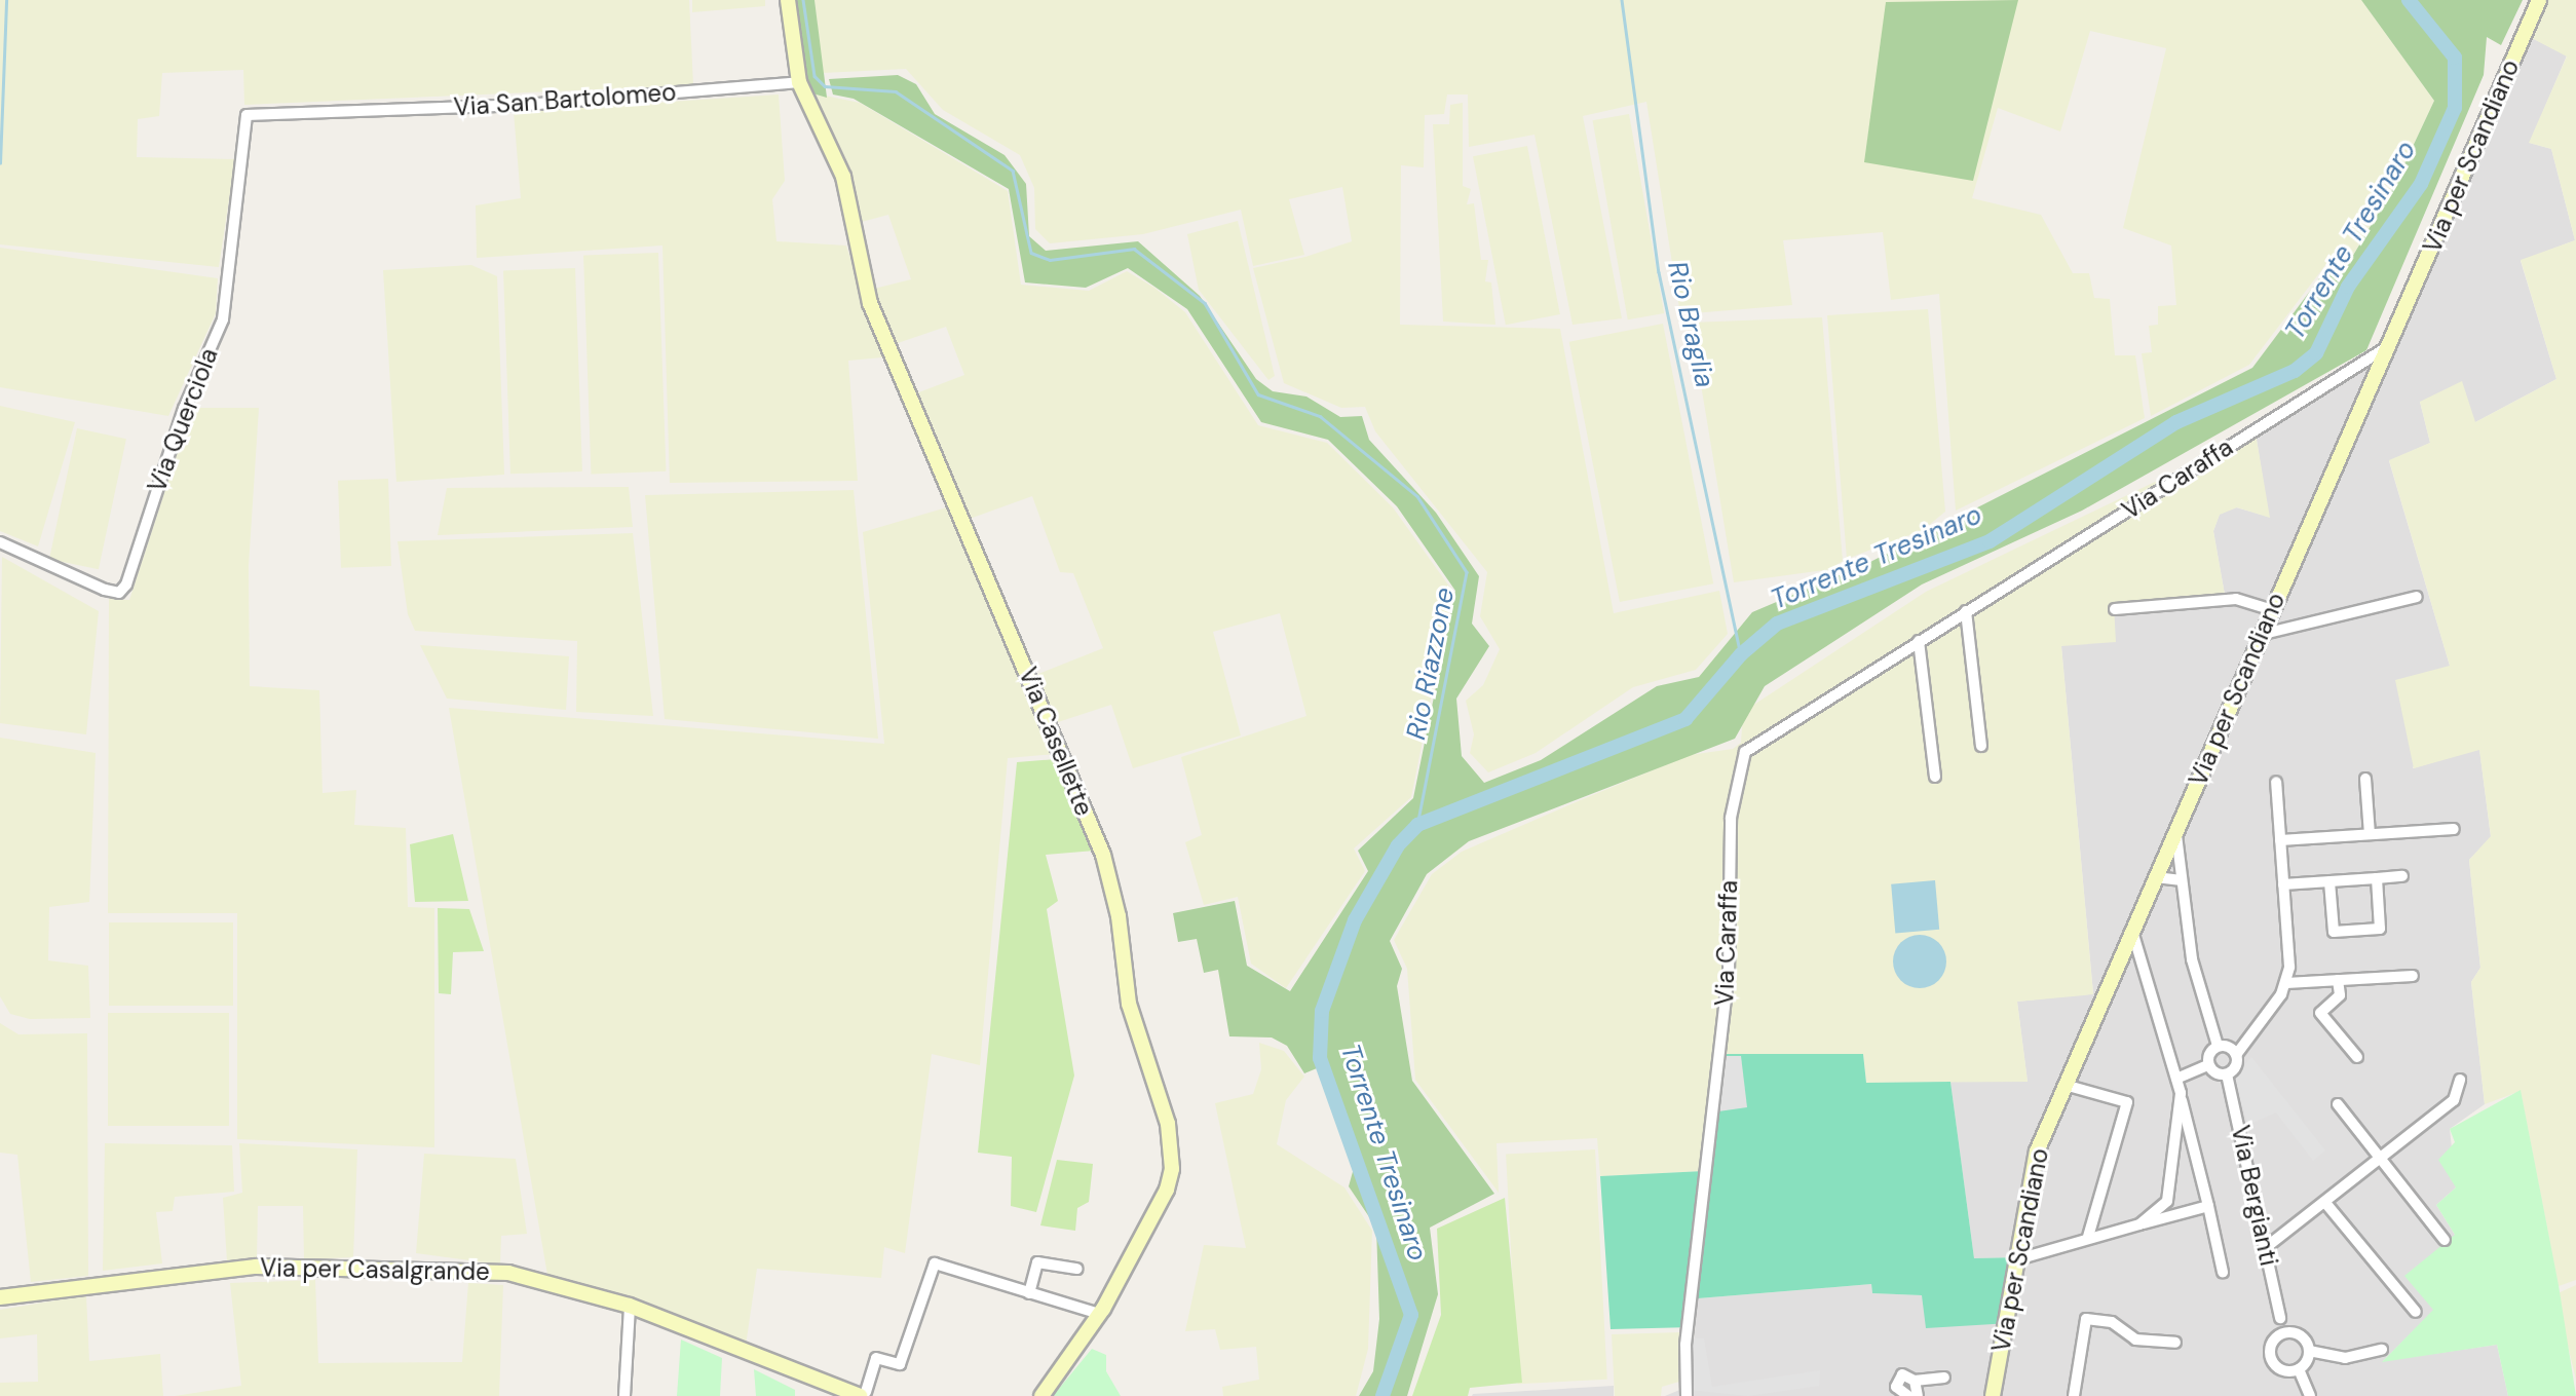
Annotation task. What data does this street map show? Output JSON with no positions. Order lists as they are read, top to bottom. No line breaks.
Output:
{"streets":{"street":["Via San Bartolomeo","Via per Scandiano","Via Querciola","Via Caraffa","Via Casellette","Via Bergianti","Via per Casalgrande"]},"crossings":[["Via San Bartolomeo","Via Querciola"],["Via San Bartolomeo","Via Casellette"],["Via per Scandiano","Via Caraffa"]],"water":["Torrente Tresinaro","Rio Braglia","Rio Riazzone"]}
